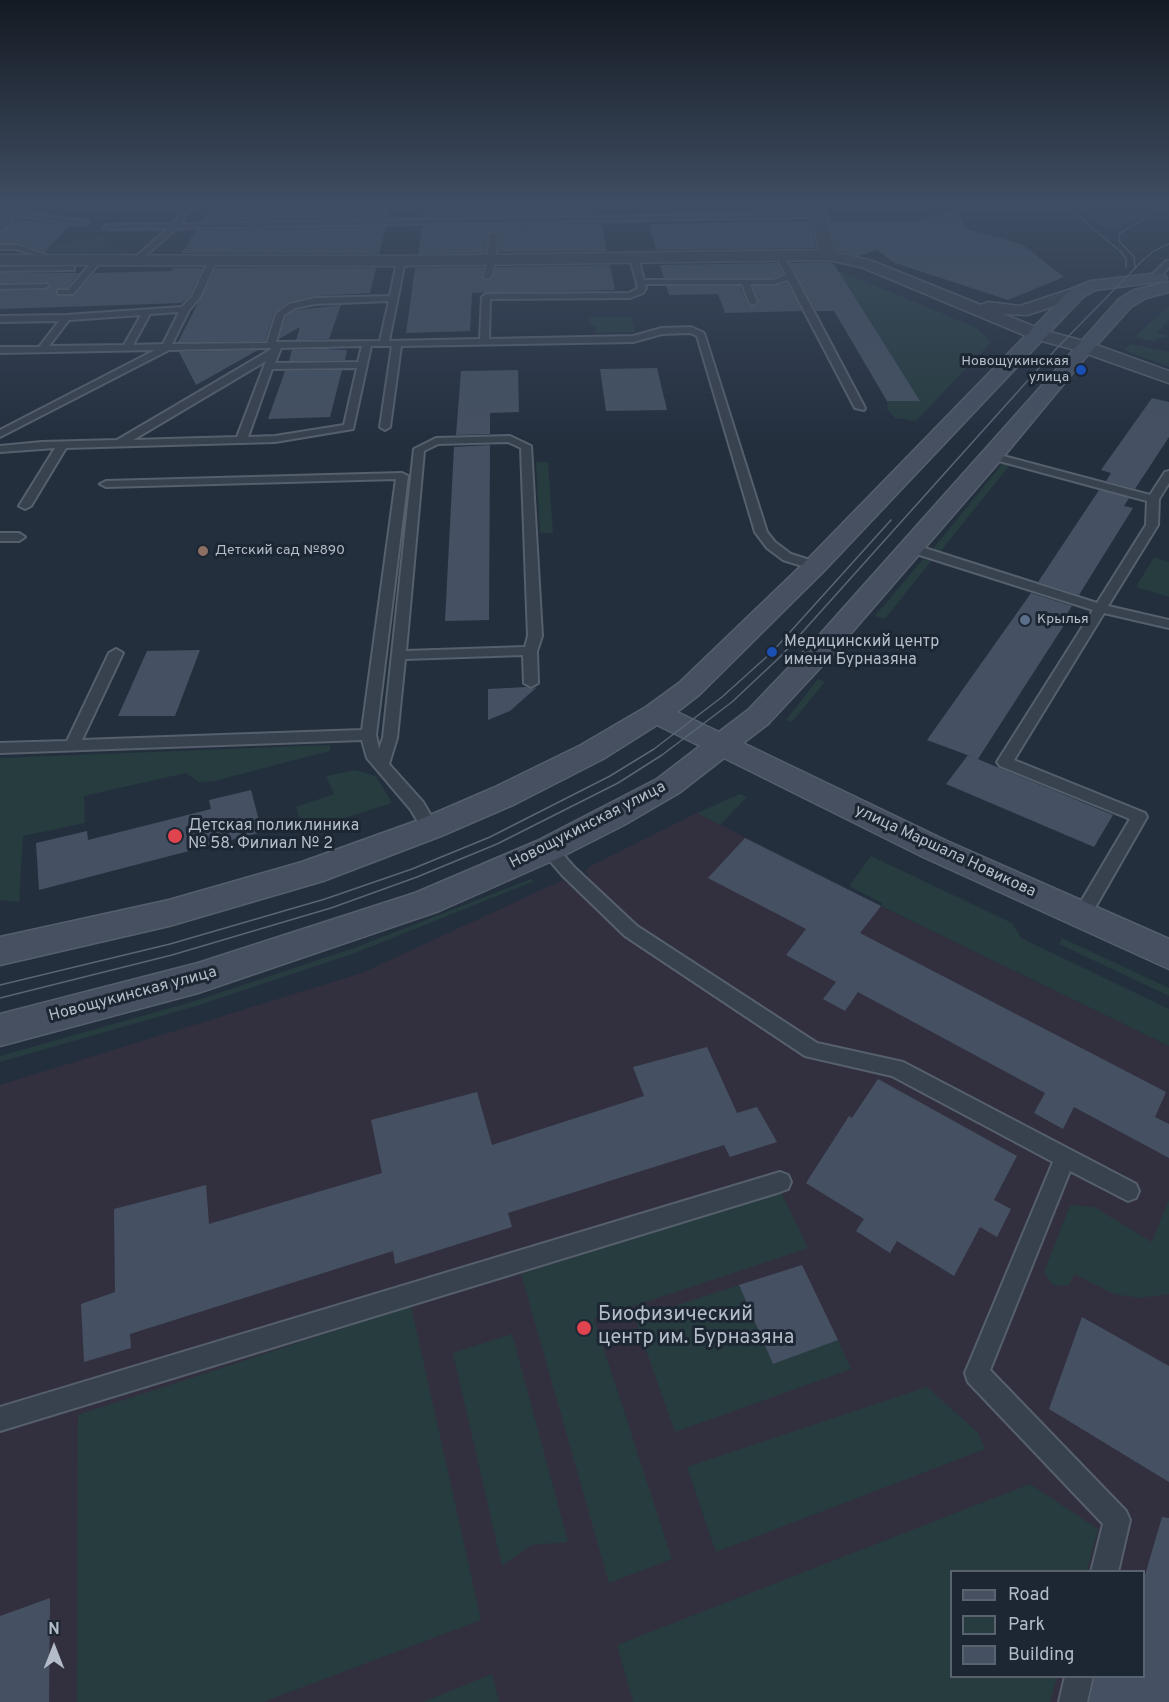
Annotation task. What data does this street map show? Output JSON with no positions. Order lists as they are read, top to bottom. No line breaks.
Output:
{"streets":{"main road":["Новощукинская улица","улица Маршала Новикова"]},"crossings":[["Новощукинская улица","улица Маршала Новикова"]],"places":["Новощукинская улица","Детский сад №890","Крылья","Медицинский центр имени Бурназяна","Детская поликлиника № 58. Филиал № 2","Биофизический центр им. Бурназяна"],"legend":["Road","Park","Building"],"north":"top"}
